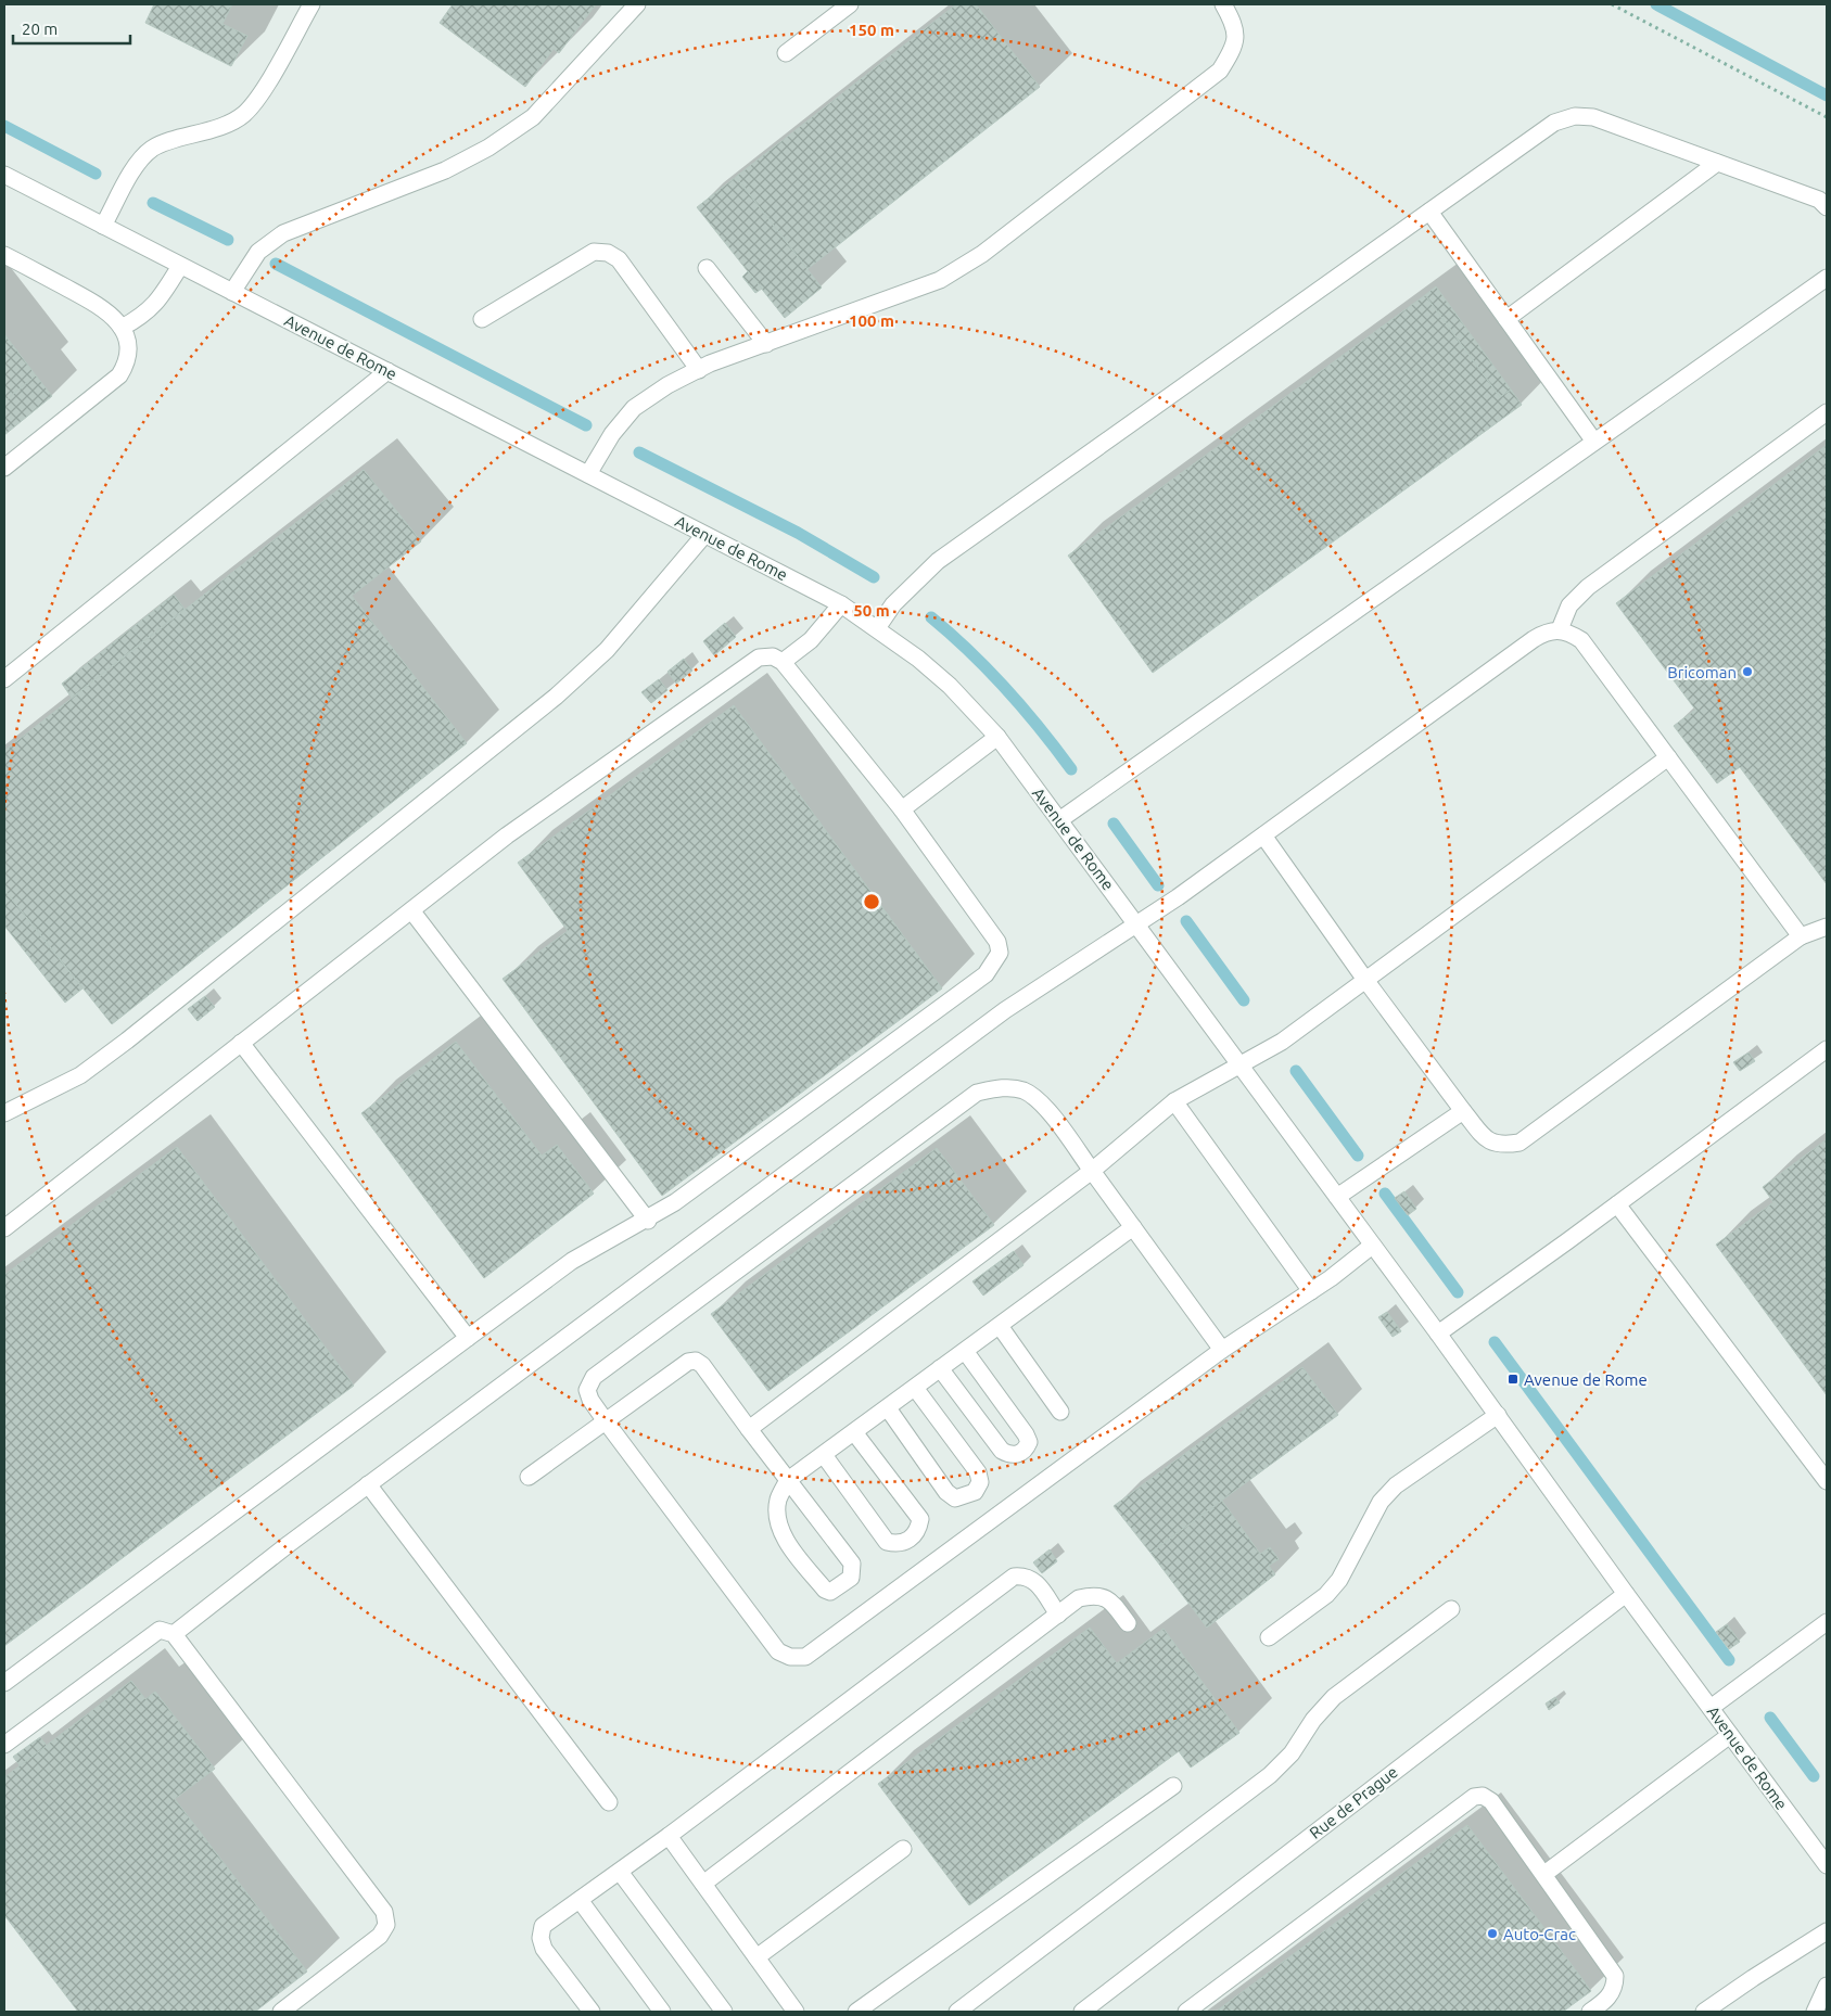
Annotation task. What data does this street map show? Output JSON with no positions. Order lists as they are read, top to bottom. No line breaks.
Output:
{"streets":{"street":["Avenue de Rome","Rue de Prague"]},"crossings":[["Avenue de Rome","Rue de Prague"]],"places":{"other":["Bricoman","Auto-Crac"],"transit":["Avenue de Rome"]},"scale_bar":"20 m","rings":["150 m","100 m","50 m"]}
